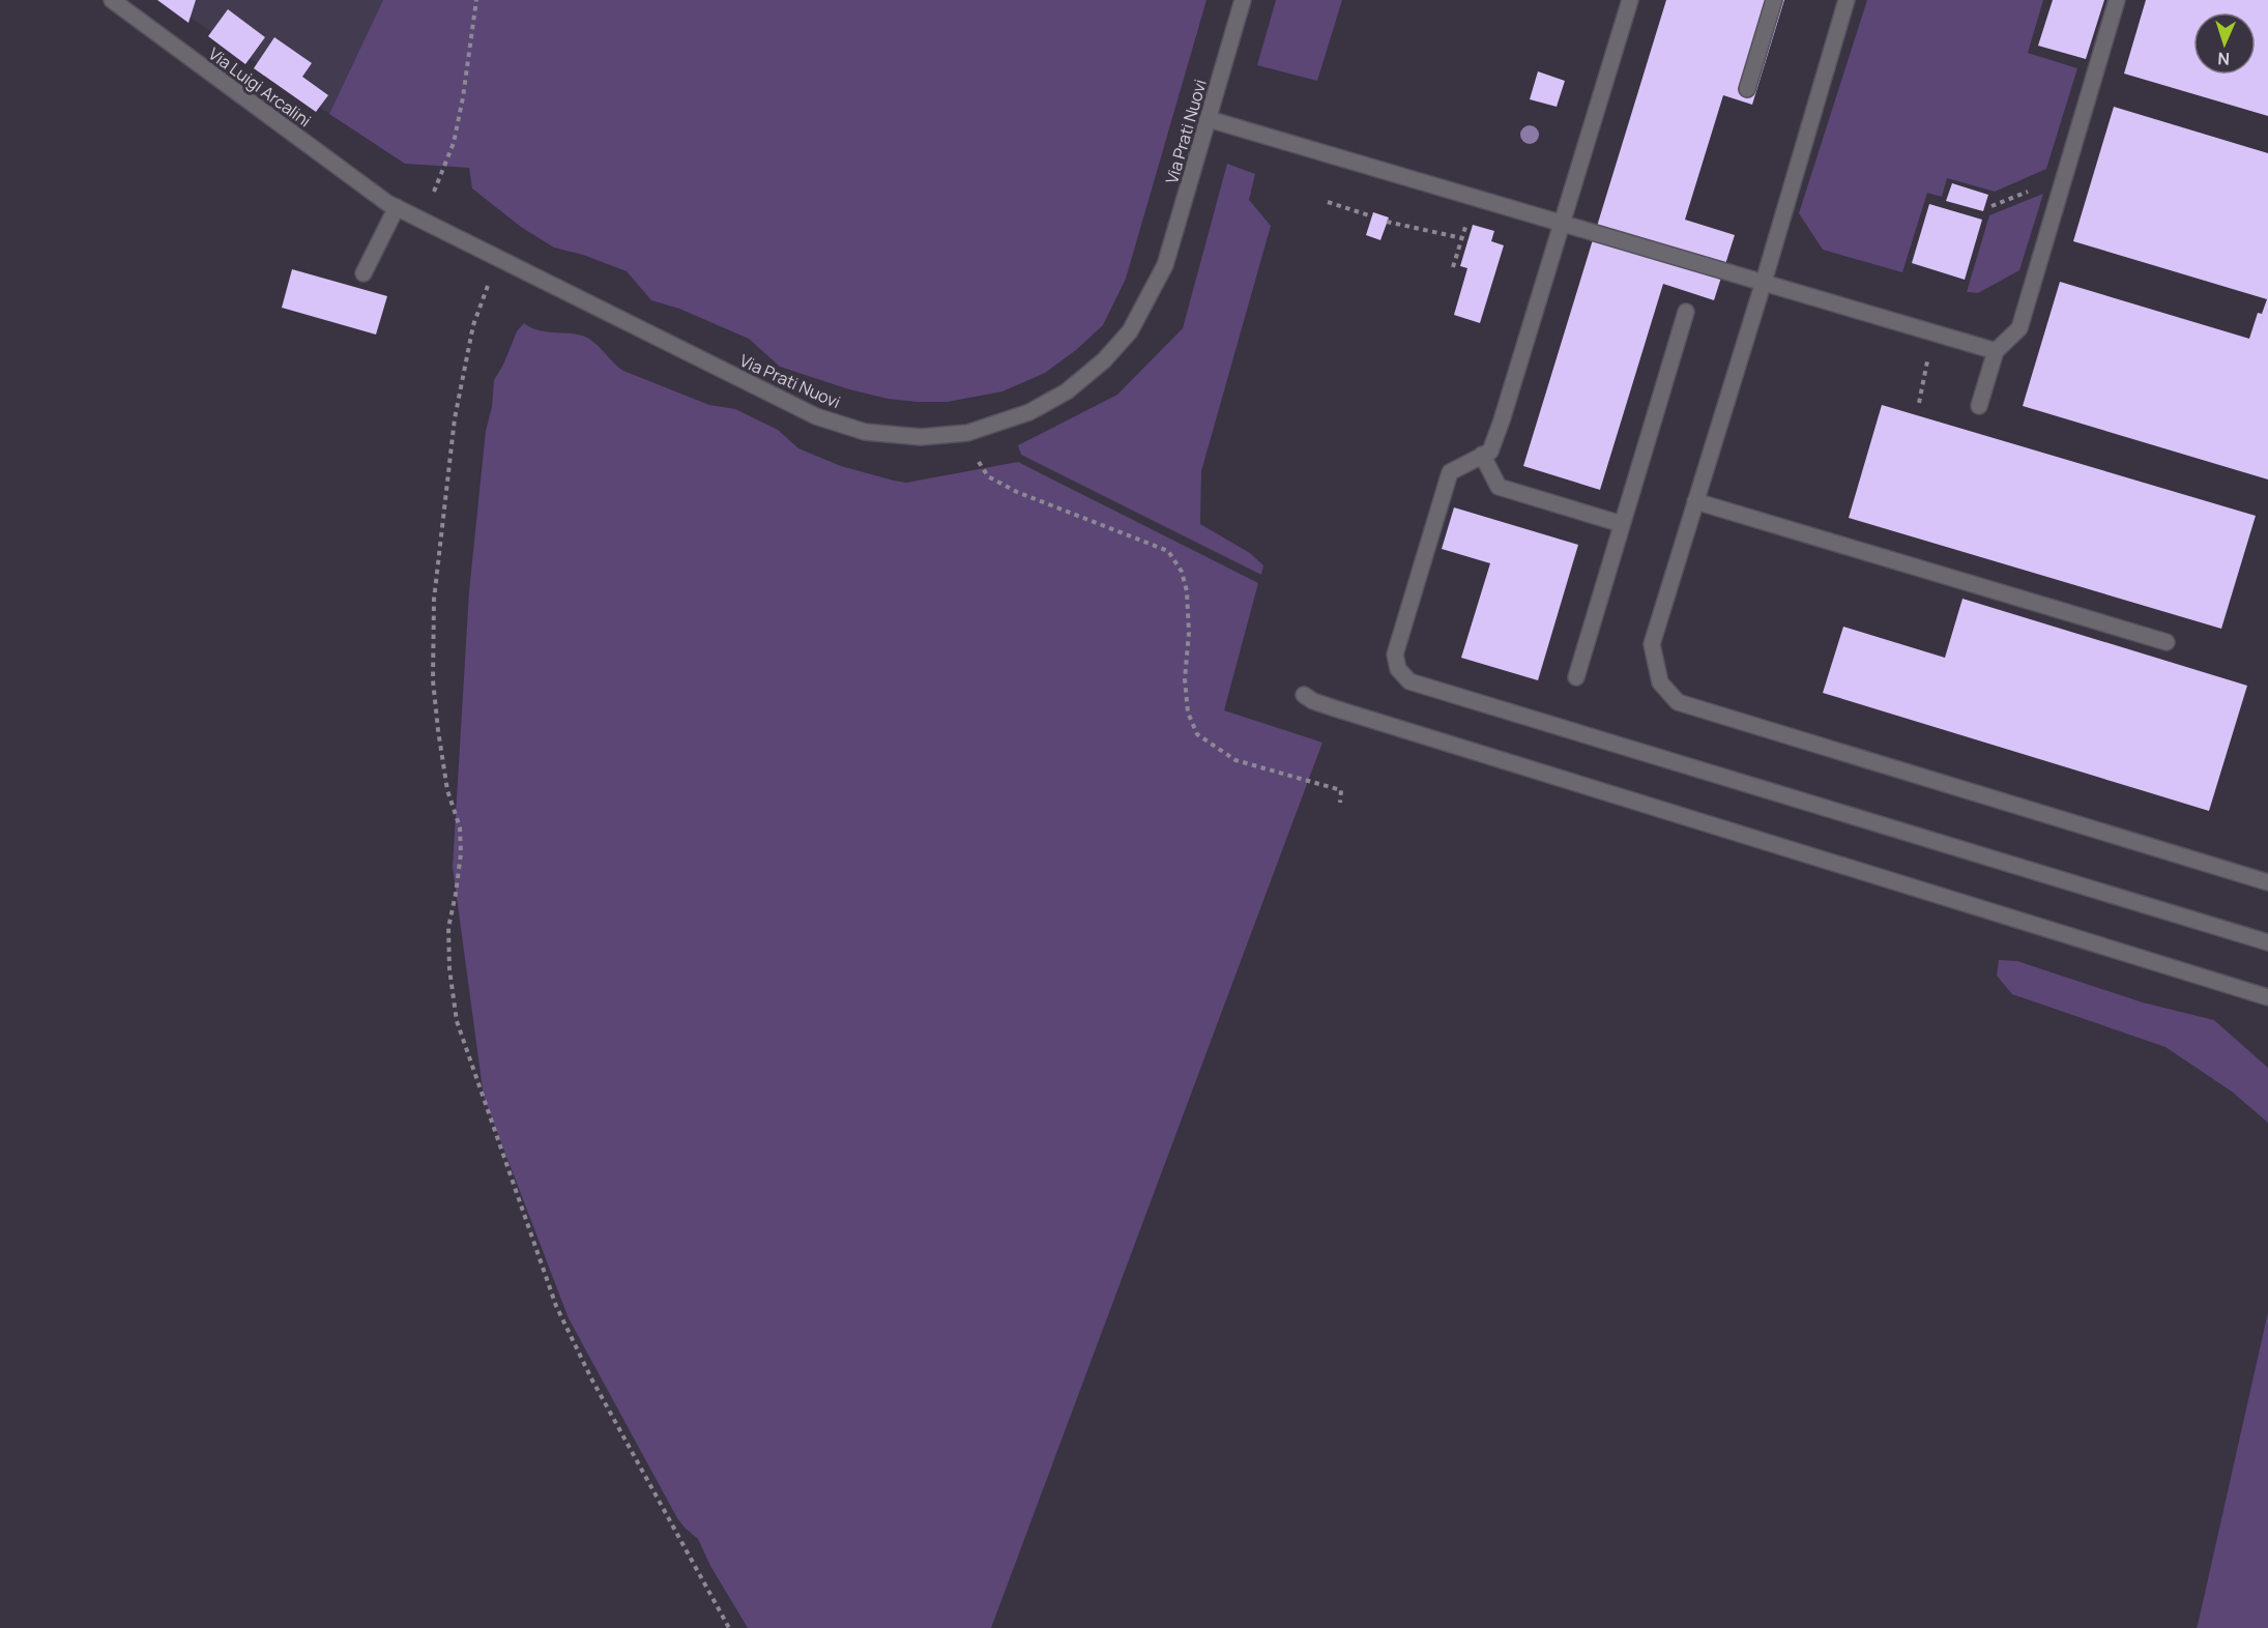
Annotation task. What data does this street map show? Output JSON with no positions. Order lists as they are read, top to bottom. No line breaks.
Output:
{"streets":{"street":["Via Luigi Arcalini","Via Prati Nuovi"]},"crossings":[["Via Luigi Arcalini","Via Prati Nuovi"]],"north":"bottom"}
